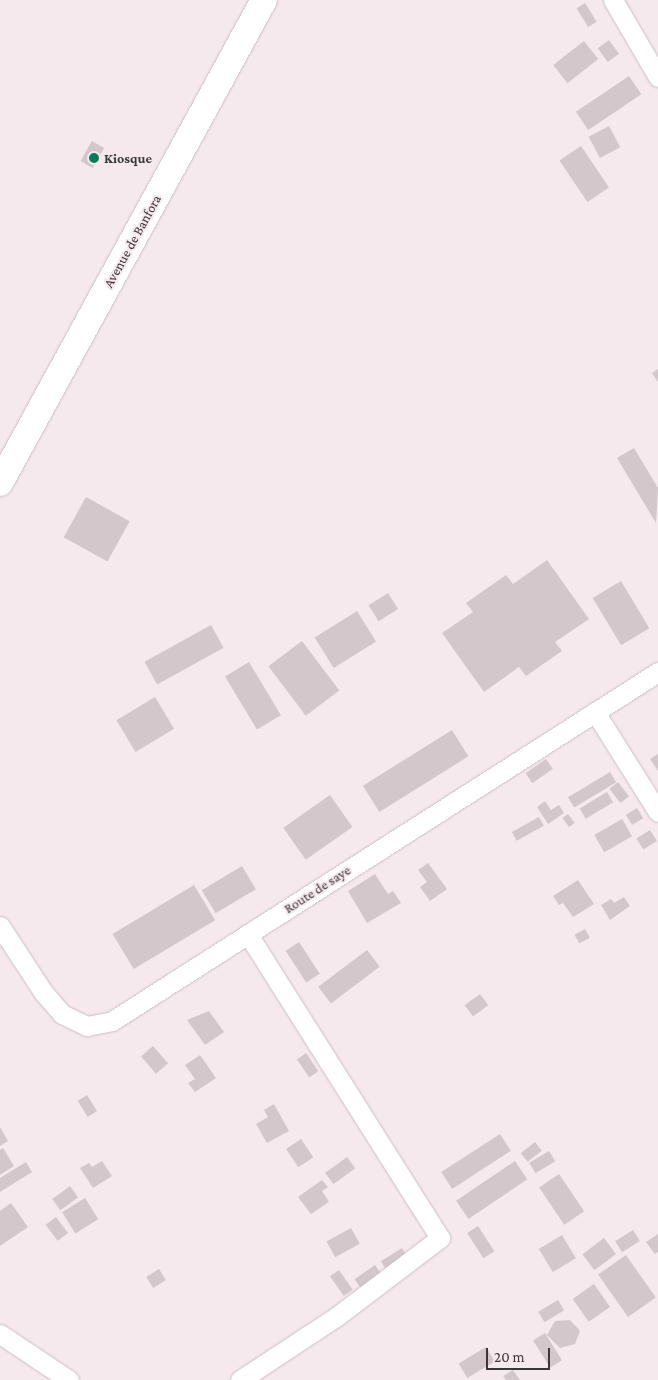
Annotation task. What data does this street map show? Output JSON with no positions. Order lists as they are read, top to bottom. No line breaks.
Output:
{"streets":{"main road":["Avenue de Banfora"],"street":["Route de saye"]},"places":["Kiosque"],"scale_bar":"20 m"}
